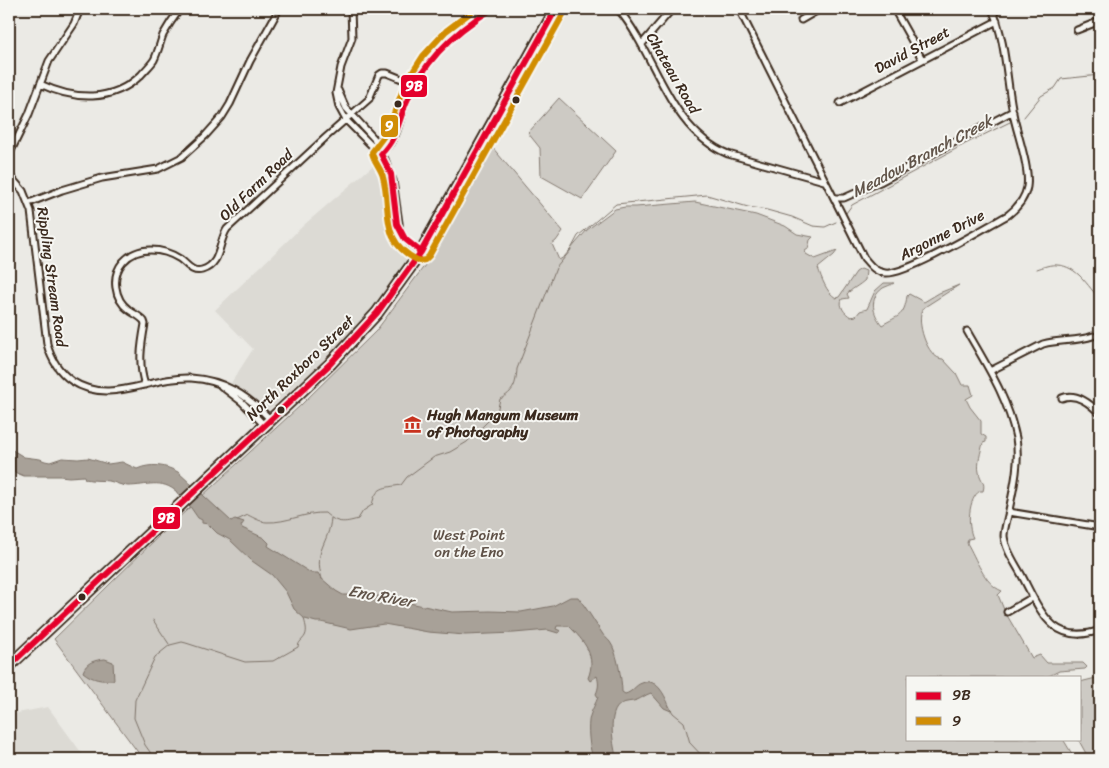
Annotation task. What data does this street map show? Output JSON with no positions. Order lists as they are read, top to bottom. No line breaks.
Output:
{"streets":{"highway":["North Roxboro Street"],"street":["David Street","Chateau Road","Old Farm Road","Argonne Drive","Rippling Stream Road"]},"crossings":[["David Street","Argonne Drive"],["Chateau Road","Argonne Drive"],["Old Farm Road","Rippling Stream Road"],["Rippling Stream Road","North Roxboro Street"]],"water":["Meadow Branch Creek","Eno River"],"parks":["West Point on the Eno"],"places":{"museum":["Hugh Mangum Museum of Photography"]},"lines":["transit line 9B","transit line 9"],"legend":["9B","9"]}
